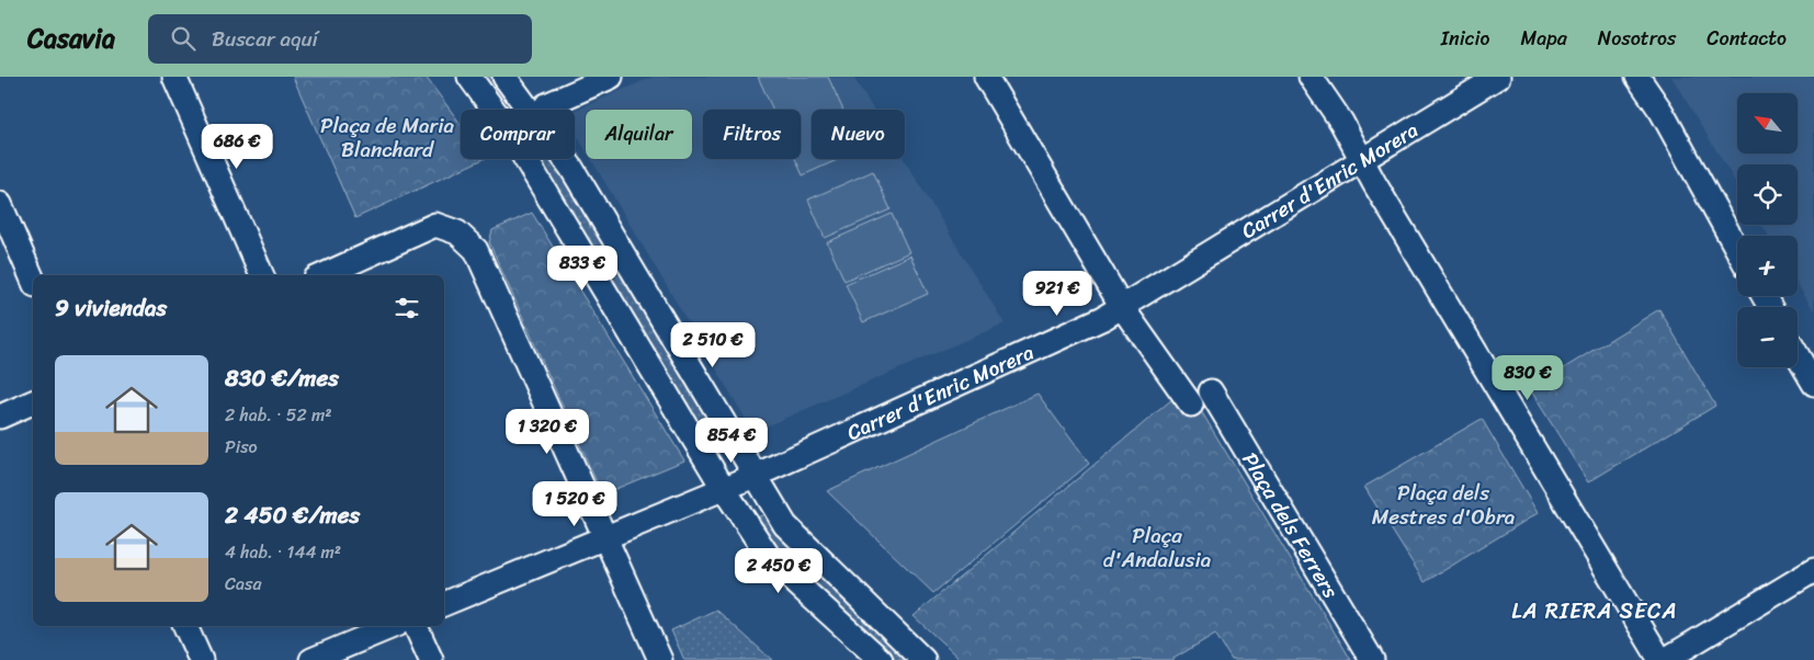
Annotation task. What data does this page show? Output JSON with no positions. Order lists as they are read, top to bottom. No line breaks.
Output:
{"streets":{"street":["Carrer d'Enric Morera","Plaça dels Ferrers"]},"districts":["LA RIERA SECA"],"parks":["Plaça de Maria Blanchard","Plaça dels Mestres d'Obra","Plaça d'Andalusia"],"north":"top left","page":{"header":"Casavia","search":"Buscar aquí","nav":["Inicio","Mapa","Nosotros","Contacto"],"map_buttons":["+","−"],"chip":["Comprar","Alquilar","Filtros","Nuevo"],"price":["686 €","833 €","921 €","2 510 €","830 €","1 320 €","854 €","1 520 €","2 450 €"],"heading":"9 viviendas","list":[{"name":"830 €/mes","note":"2 hab. · 52 m² · Piso"},{"name":"2 450 €/mes","note":"4 hab. · 144 m² · Casa"}]}}
